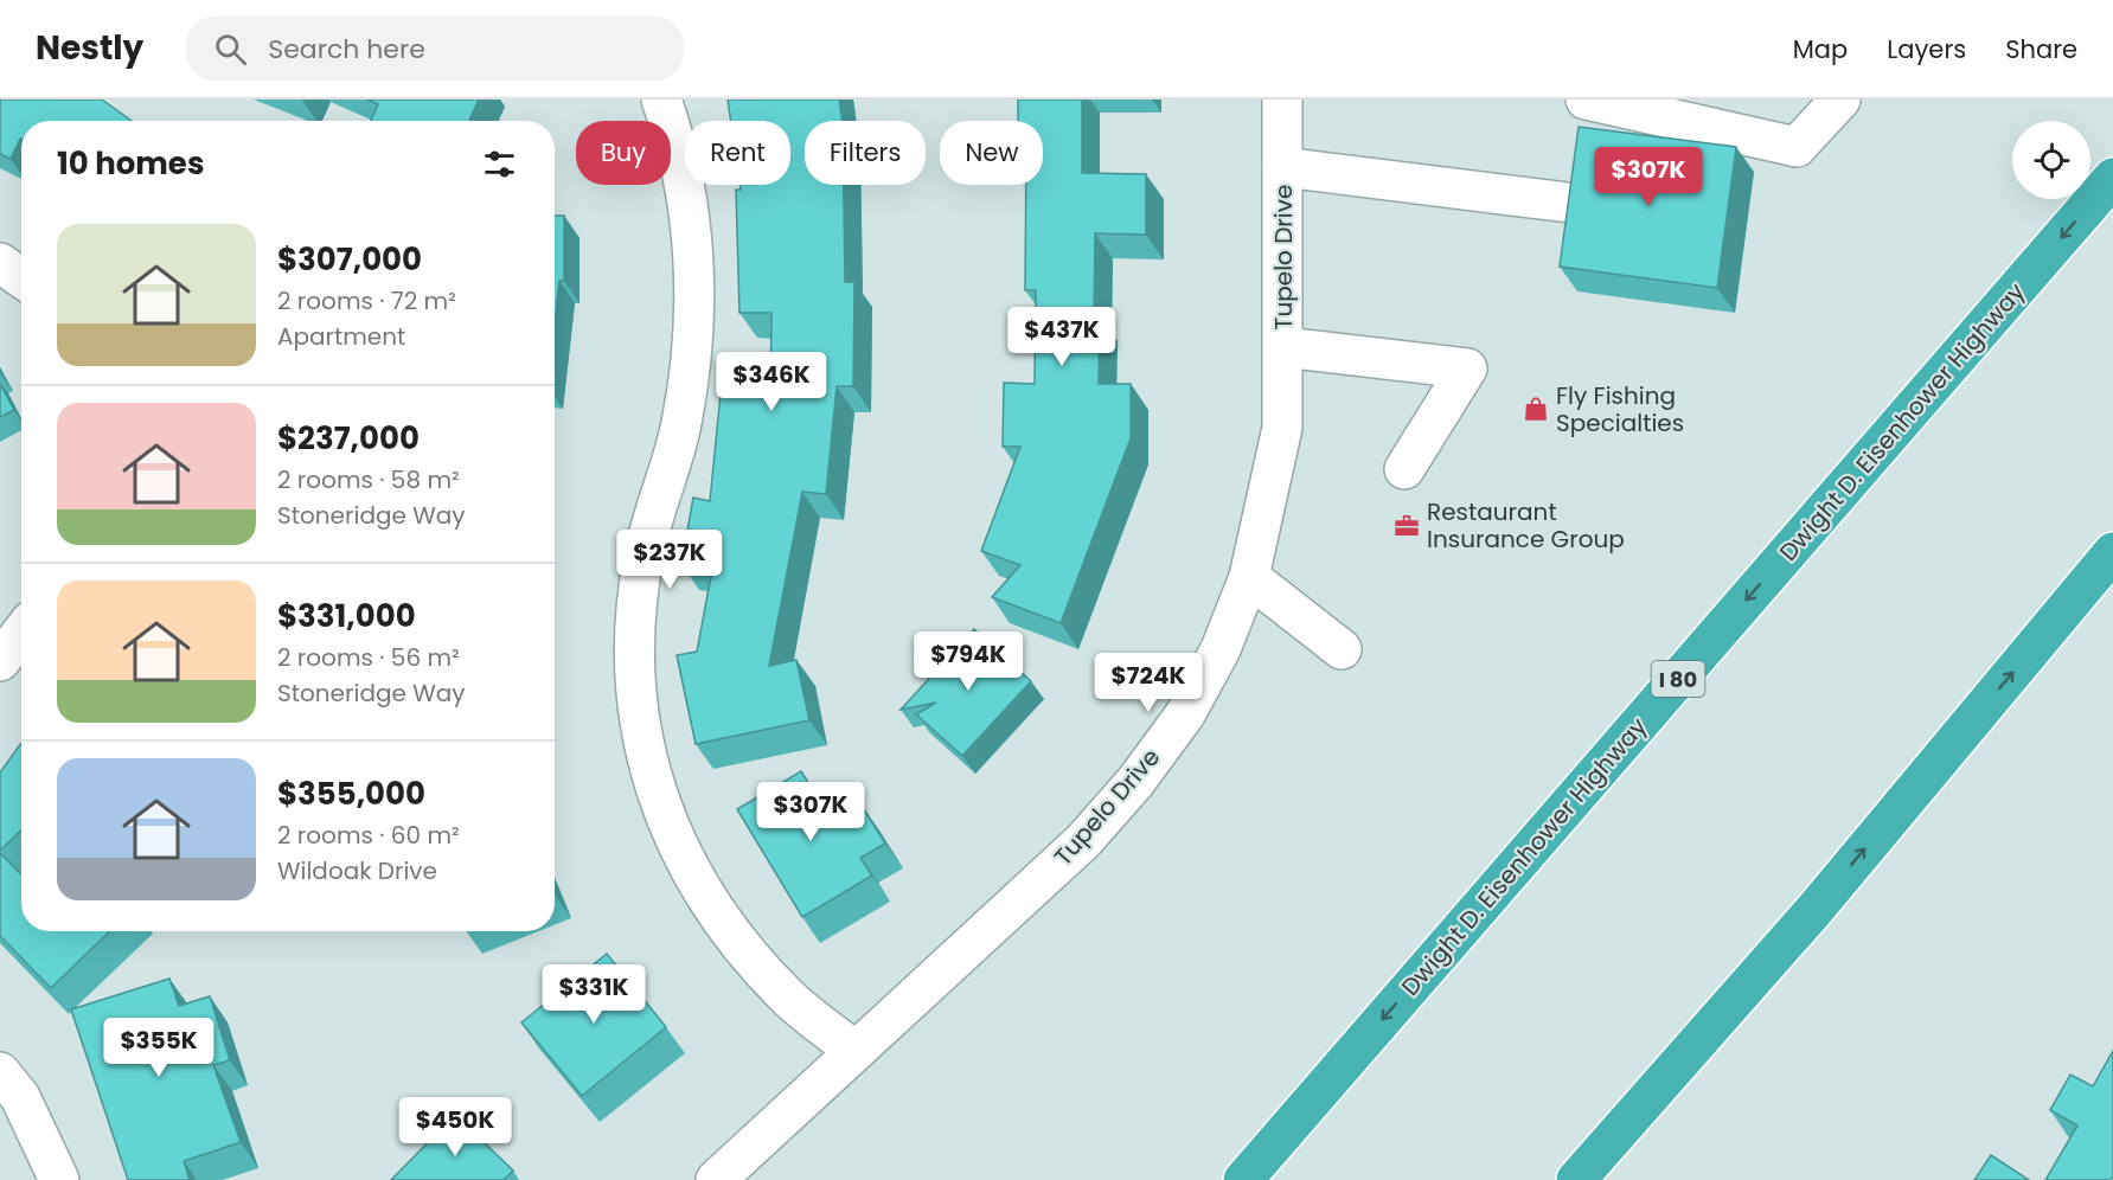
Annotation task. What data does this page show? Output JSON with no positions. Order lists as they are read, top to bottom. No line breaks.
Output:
{"streets":{"highway":["Dwight D. Eisenhower Highway","I 80"],"street":["Tupelo Drive"]},"places":{"shop":["Fly Fishing Specialties"],"office":["Restaurant Insurance Group"]},"page":{"header":"Nestly","search":"Search here","nav":["Map","Layers","Share"],"chip":["Buy","Rent","Filters","New"],"heading":"10 homes","price":["$307K","$437K","$346K","$237K","$794K","$724K","$307K","$331K","$355K","$450K"],"list":[{"name":"$307,000","note":"2 rooms · 72 m² · Apartment"},{"name":"$237,000","note":"2 rooms · 58 m² · Stoneridge Way"},{"name":"$331,000","note":"2 rooms · 56 m² · Stoneridge Way"},{"name":"$355,000","note":"2 rooms · 60 m² · Wildoak Drive"}]}}
